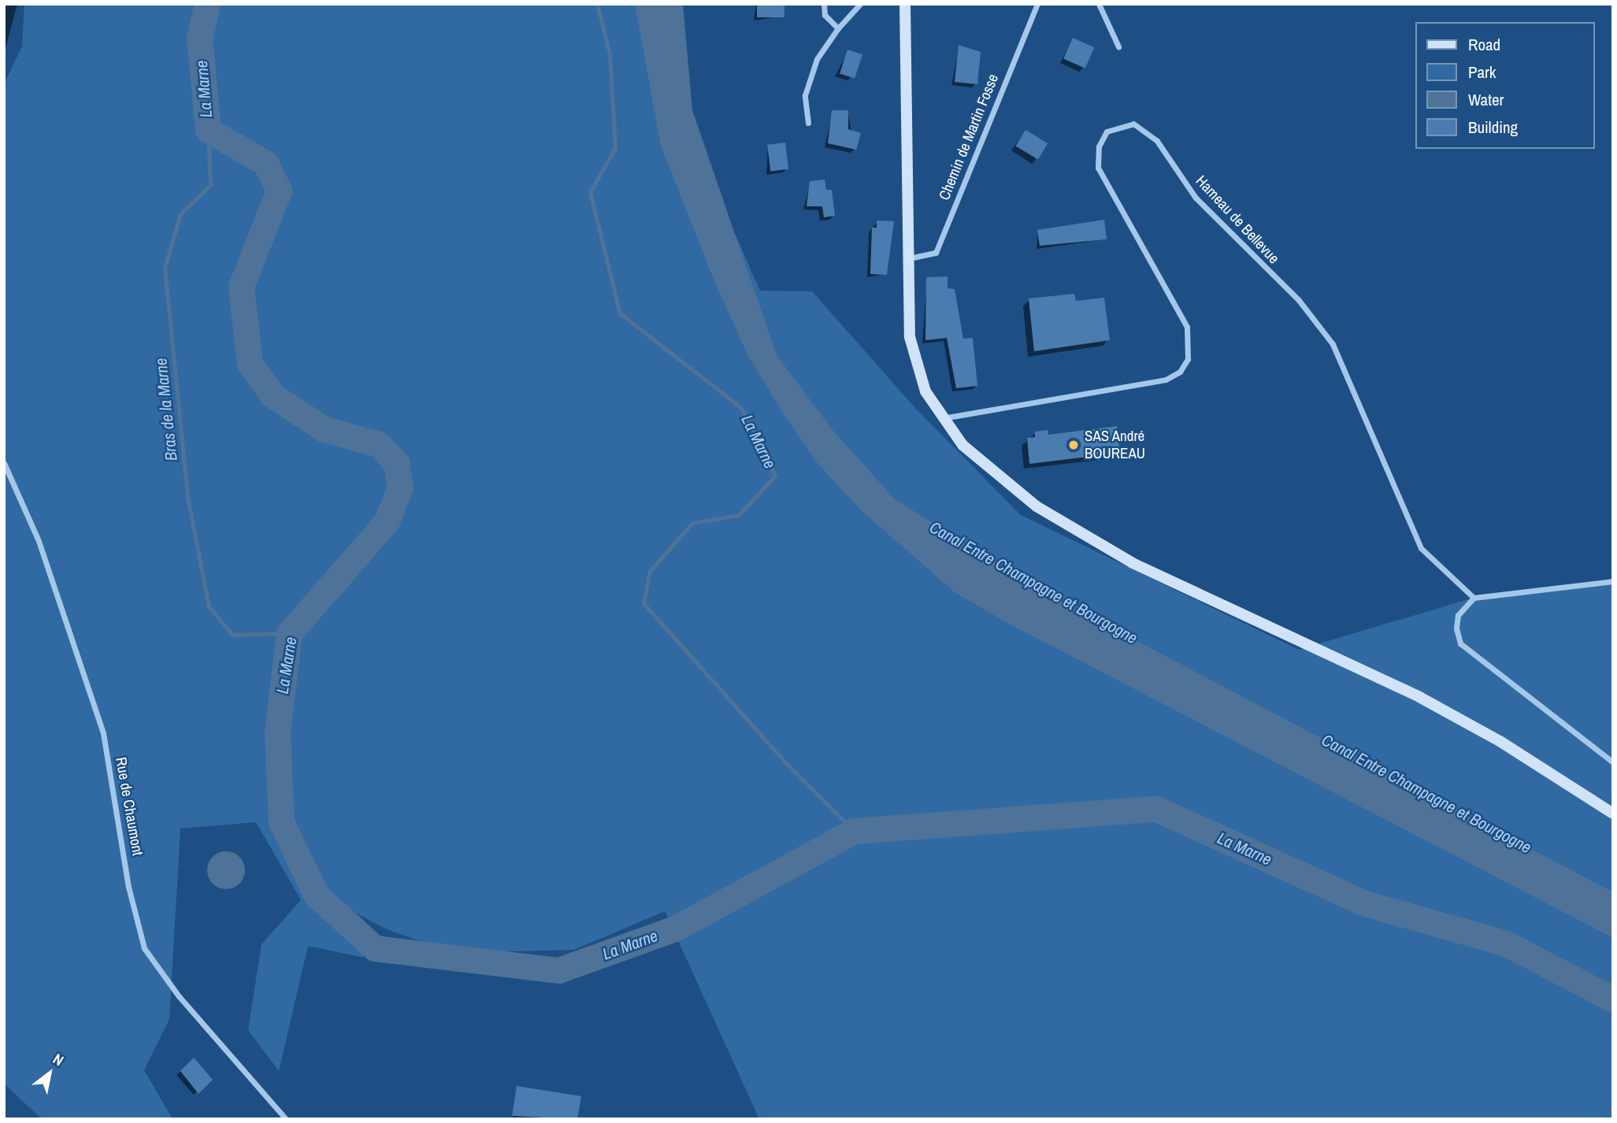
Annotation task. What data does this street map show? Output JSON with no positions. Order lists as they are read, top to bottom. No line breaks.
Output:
{"streets":{"street":["Chemin de Martin Fosse","Hameau de Bellevue","Rue de Chaumont"]},"water":["La Marne","Bras de la Marne","Canal Entre Champagne et Bourgogne"],"places":["SAS André BOUREAU"],"legend":["Road","Park","Water","Building"],"north":"top right"}
